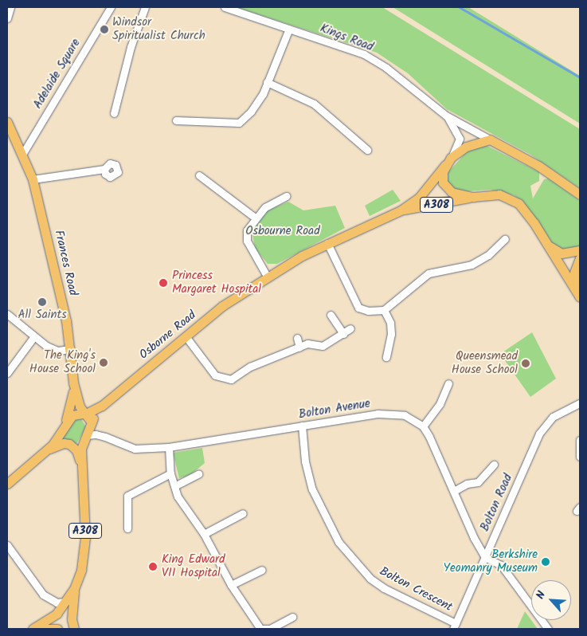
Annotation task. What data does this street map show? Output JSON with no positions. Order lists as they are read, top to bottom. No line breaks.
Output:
{"streets":{"main road":["A308","Frances Road","Osborne Road"],"street":["Kings Road","Adelaide Square","Bolton Avenue","Bolton Road","Bolton Crescent"]},"crossings":[["Kings Road","Osborne Road"],["Adelaide Square","Frances Road"],["A308","Osborne Road"],["A308","Bolton Avenue"],["Frances Road","Osborne Road"],["Osborne Road","Bolton Avenue"],["Bolton Avenue","Bolton Crescent"],["Bolton Road","Bolton Crescent"]],"parks":["Osbourne Road"],"places":["Windsor Spiritualist Church","Princess Margaret Hospital","All Saints","The King's House School","Queensmead House School","Berkshire Yeomanry Museum","King Edward VII Hospital"],"north":"top left"}
